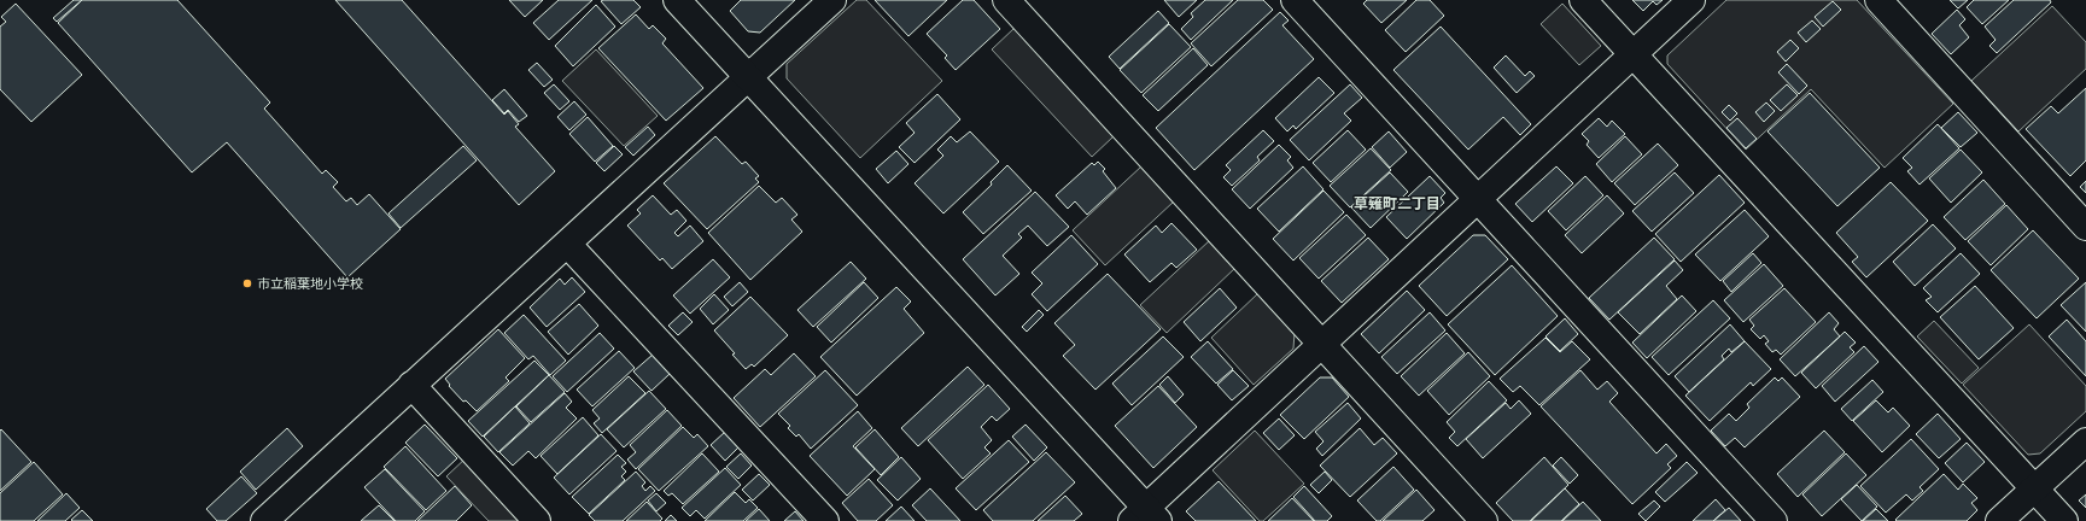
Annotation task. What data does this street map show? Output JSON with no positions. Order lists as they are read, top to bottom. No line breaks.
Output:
{"districts":["草薙町二丁目"],"places":["市立稲葉地小学校"]}
